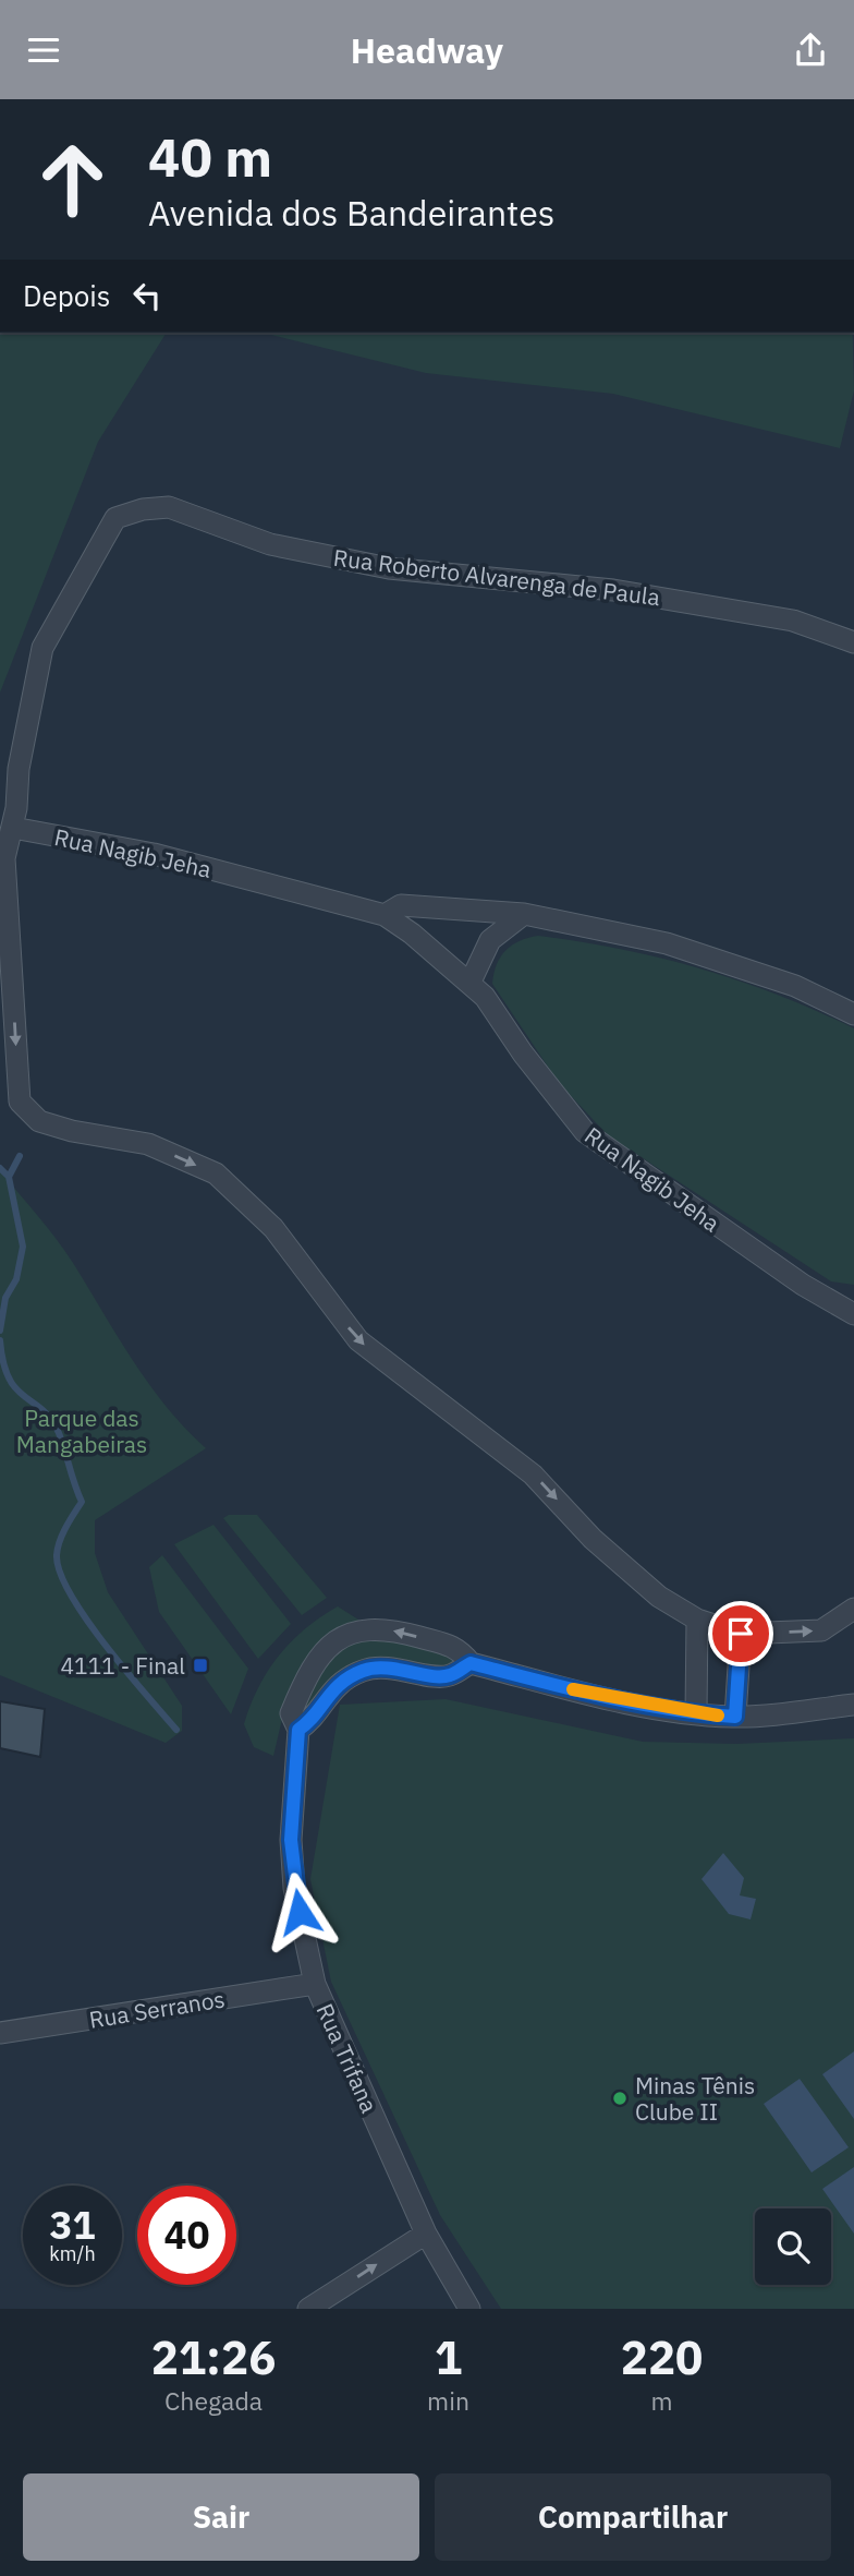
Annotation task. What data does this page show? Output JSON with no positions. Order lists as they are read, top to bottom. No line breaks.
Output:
{"streets":{"street":["Rua Roberto Alvarenga de Paula","Rua Nagib Jeha","Rua Serranos","Rua Trifana"]},"crossings":[["Rua Roberto Alvarenga de Paula","Rua Nagib Jeha"],["Rua Serranos","Rua Trifana"]],"one_way":["Rua Roberto Alvarenga de Paula"],"parks":["Parque das Mangabeiras"],"places":{"transit":["4111 - Final"],"other":["Minas Tênis Clube II"]},"page":{"header":"Headway","turn":["40 m","Avenida dos Bandeirantes"],"then":"Depois","speed":"31 km/h","limit":"40","eta":["21:26","Chegada","1","min","220","m"],"buttons":["Sair","Compartilhar"]}}
